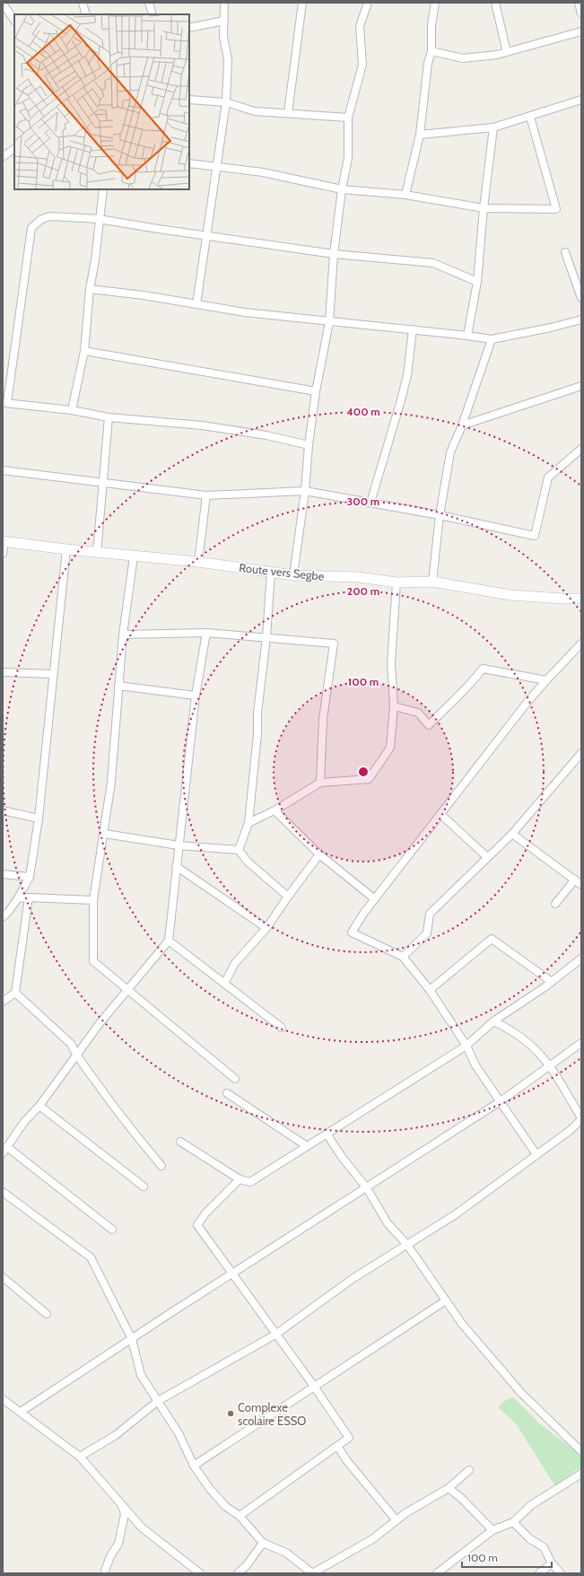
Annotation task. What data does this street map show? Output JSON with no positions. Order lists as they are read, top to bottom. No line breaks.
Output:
{"streets":{"main road":["Route vers Segbe"]},"places":["Complexe scolaire ESSO"],"scale_bar":"100 m","rings":["400 m","300 m","200 m","100 m"]}
